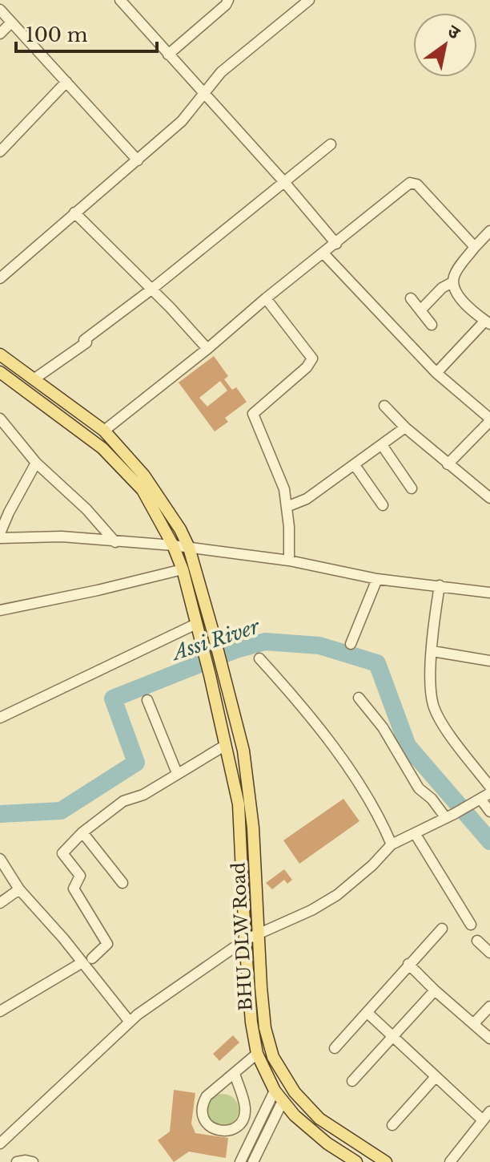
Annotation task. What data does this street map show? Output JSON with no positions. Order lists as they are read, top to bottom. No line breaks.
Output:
{"streets":{"main road":["BHU DLW Road"]},"water":["Assi River"],"scale_bar":"100 m","north":"top right"}
